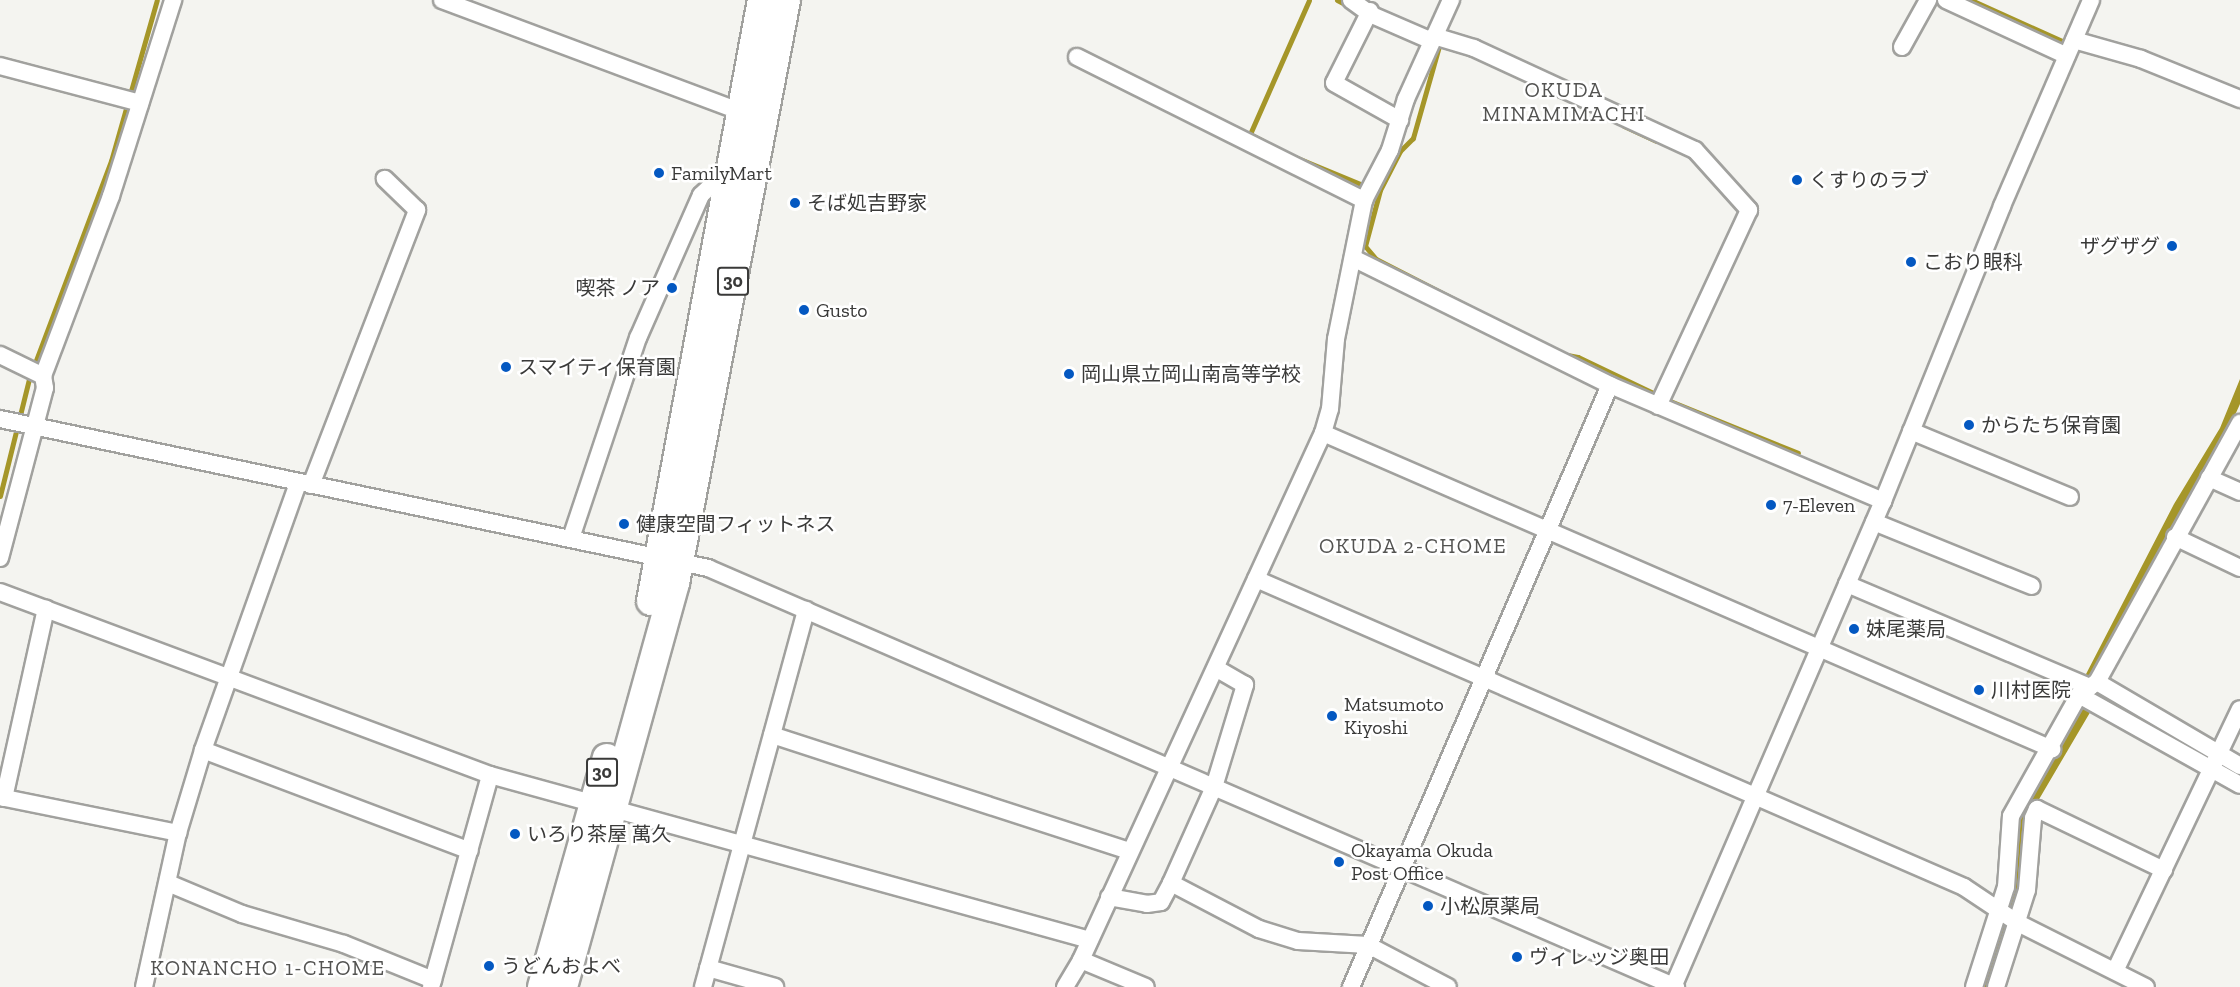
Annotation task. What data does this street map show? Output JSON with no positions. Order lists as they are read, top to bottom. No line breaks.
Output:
{"streets":{"highway":["30"]},"districts":["OKUDA MINAMIMACHI","OKUDA 2-CHOME","KONANCHO 1-CHOME"],"places":["FamilyMart","くすりのラブ","そば処吉野家","ザグザグ","こおり眼科","喫茶 ノア","Gusto","スマイティ保育園","岡山県立岡山南高等学校","からたち保育園","7-Eleven","健康空間フィットネス","妹尾薬局","川村医院","Matsumoto Kiyoshi","いろり茶屋 萬久","Okayama Okuda Post Office","小松原薬局","ヴィレッジ奥田","うどんおよべ"]}
